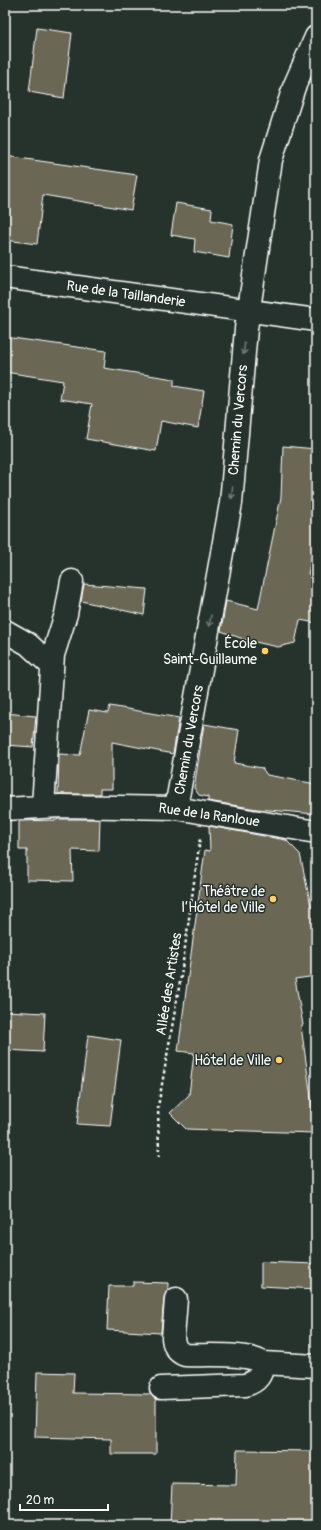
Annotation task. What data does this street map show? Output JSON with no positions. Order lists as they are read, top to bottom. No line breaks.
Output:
{"streets":{"street":["Rue de la Taillanderie","Chemin du Vercors","Rue de la Ranloue"],"path":["Allée des Artistes"]},"crossings":[["Rue de la Taillanderie","Chemin du Vercors"],["Chemin du Vercors","Rue de la Ranloue"],["Rue de la Ranloue","Allée des Artistes"]],"places":["École Saint-Guillaume","Théâtre de l’Hôtel de Ville","Hôtel de Ville"],"scale_bar":"20 m"}
